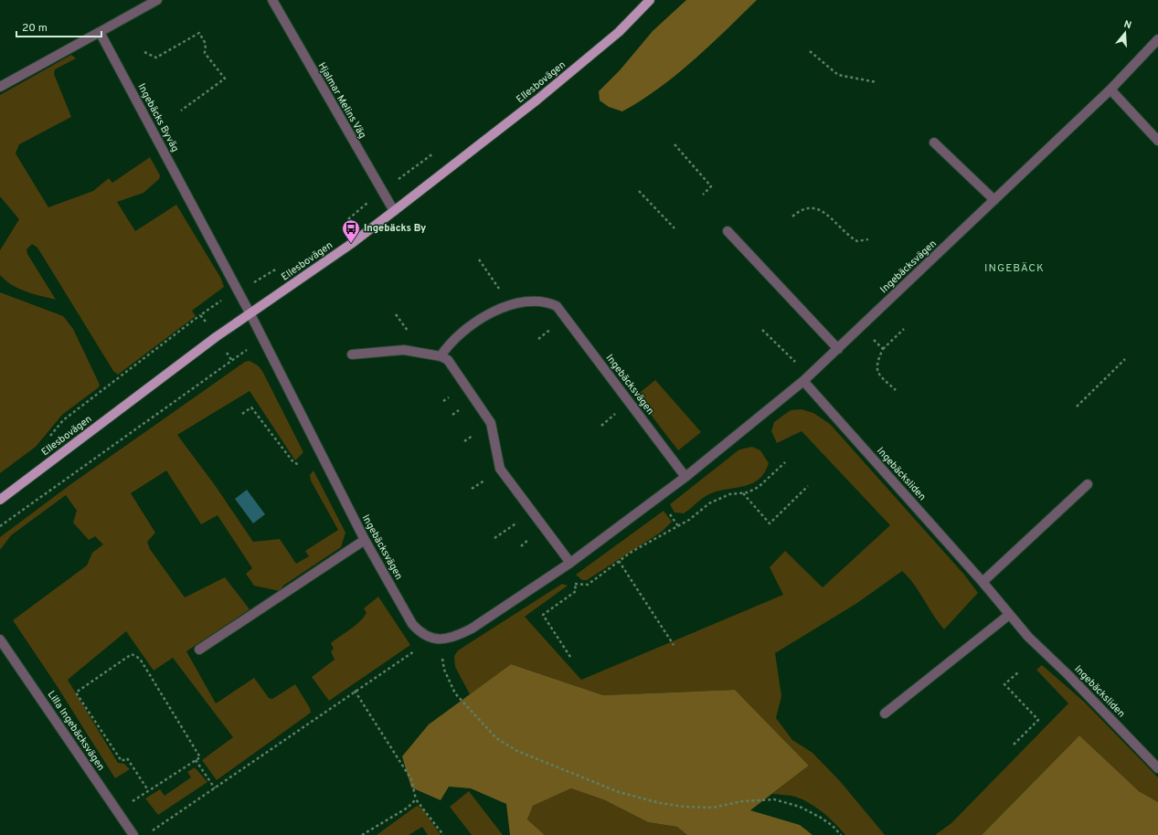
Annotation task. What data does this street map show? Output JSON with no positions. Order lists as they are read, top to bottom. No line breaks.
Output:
{"streets":{"main road":["Ellesbovägen"],"street":["Hjalmar Melins Väg","Ingebäcks Byväg","Ingebäcksvägen","Ingebäcksliden","Lilla Ingebäcksvägen"]},"crossings":[["Ellesbovägen","Hjalmar Melins Väg"],["Ellesbovägen","Ingebäcks Byväg"],["Ellesbovägen","Ingebäcksvägen"],["Ingebäcks Byväg","Ingebäcksvägen"],["Ingebäcksvägen","Ingebäcksliden"]],"districts":["INGEBÄCK"],"places":{"bus stop":["Ingebäcks By"]},"scale_bar":"20 m","north":"top"}
